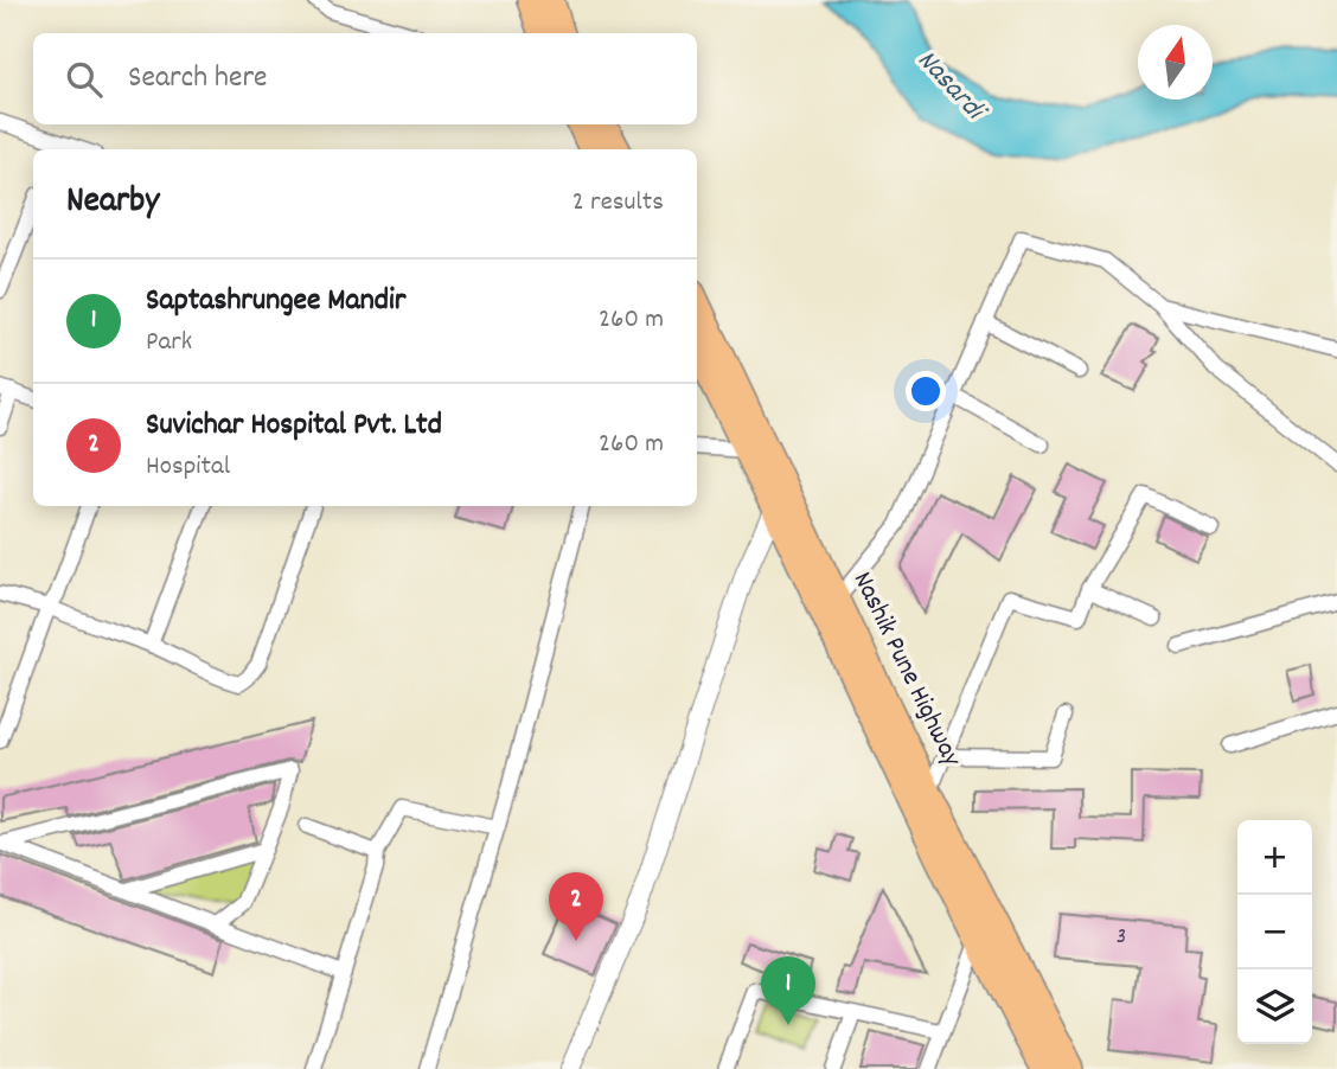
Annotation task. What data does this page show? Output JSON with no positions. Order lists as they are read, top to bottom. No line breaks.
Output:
{"streets":{"highway":["Nashik Pune Highway"]},"water":["Nasardi"],"house_numbers":["3"],"north":"top","page":{"search":"Search here","heading":["Nearby","2 results"],"list":[{"mark":"1","name":"Saptashrungee Mandir","note":"Park","value":"260 m"},{"mark":"2","name":"Suvichar Hospital Pvt. Ltd","note":"Hospital","value":"260 m"}],"map_buttons":["+","−"],"pins":["2","1"]}}
